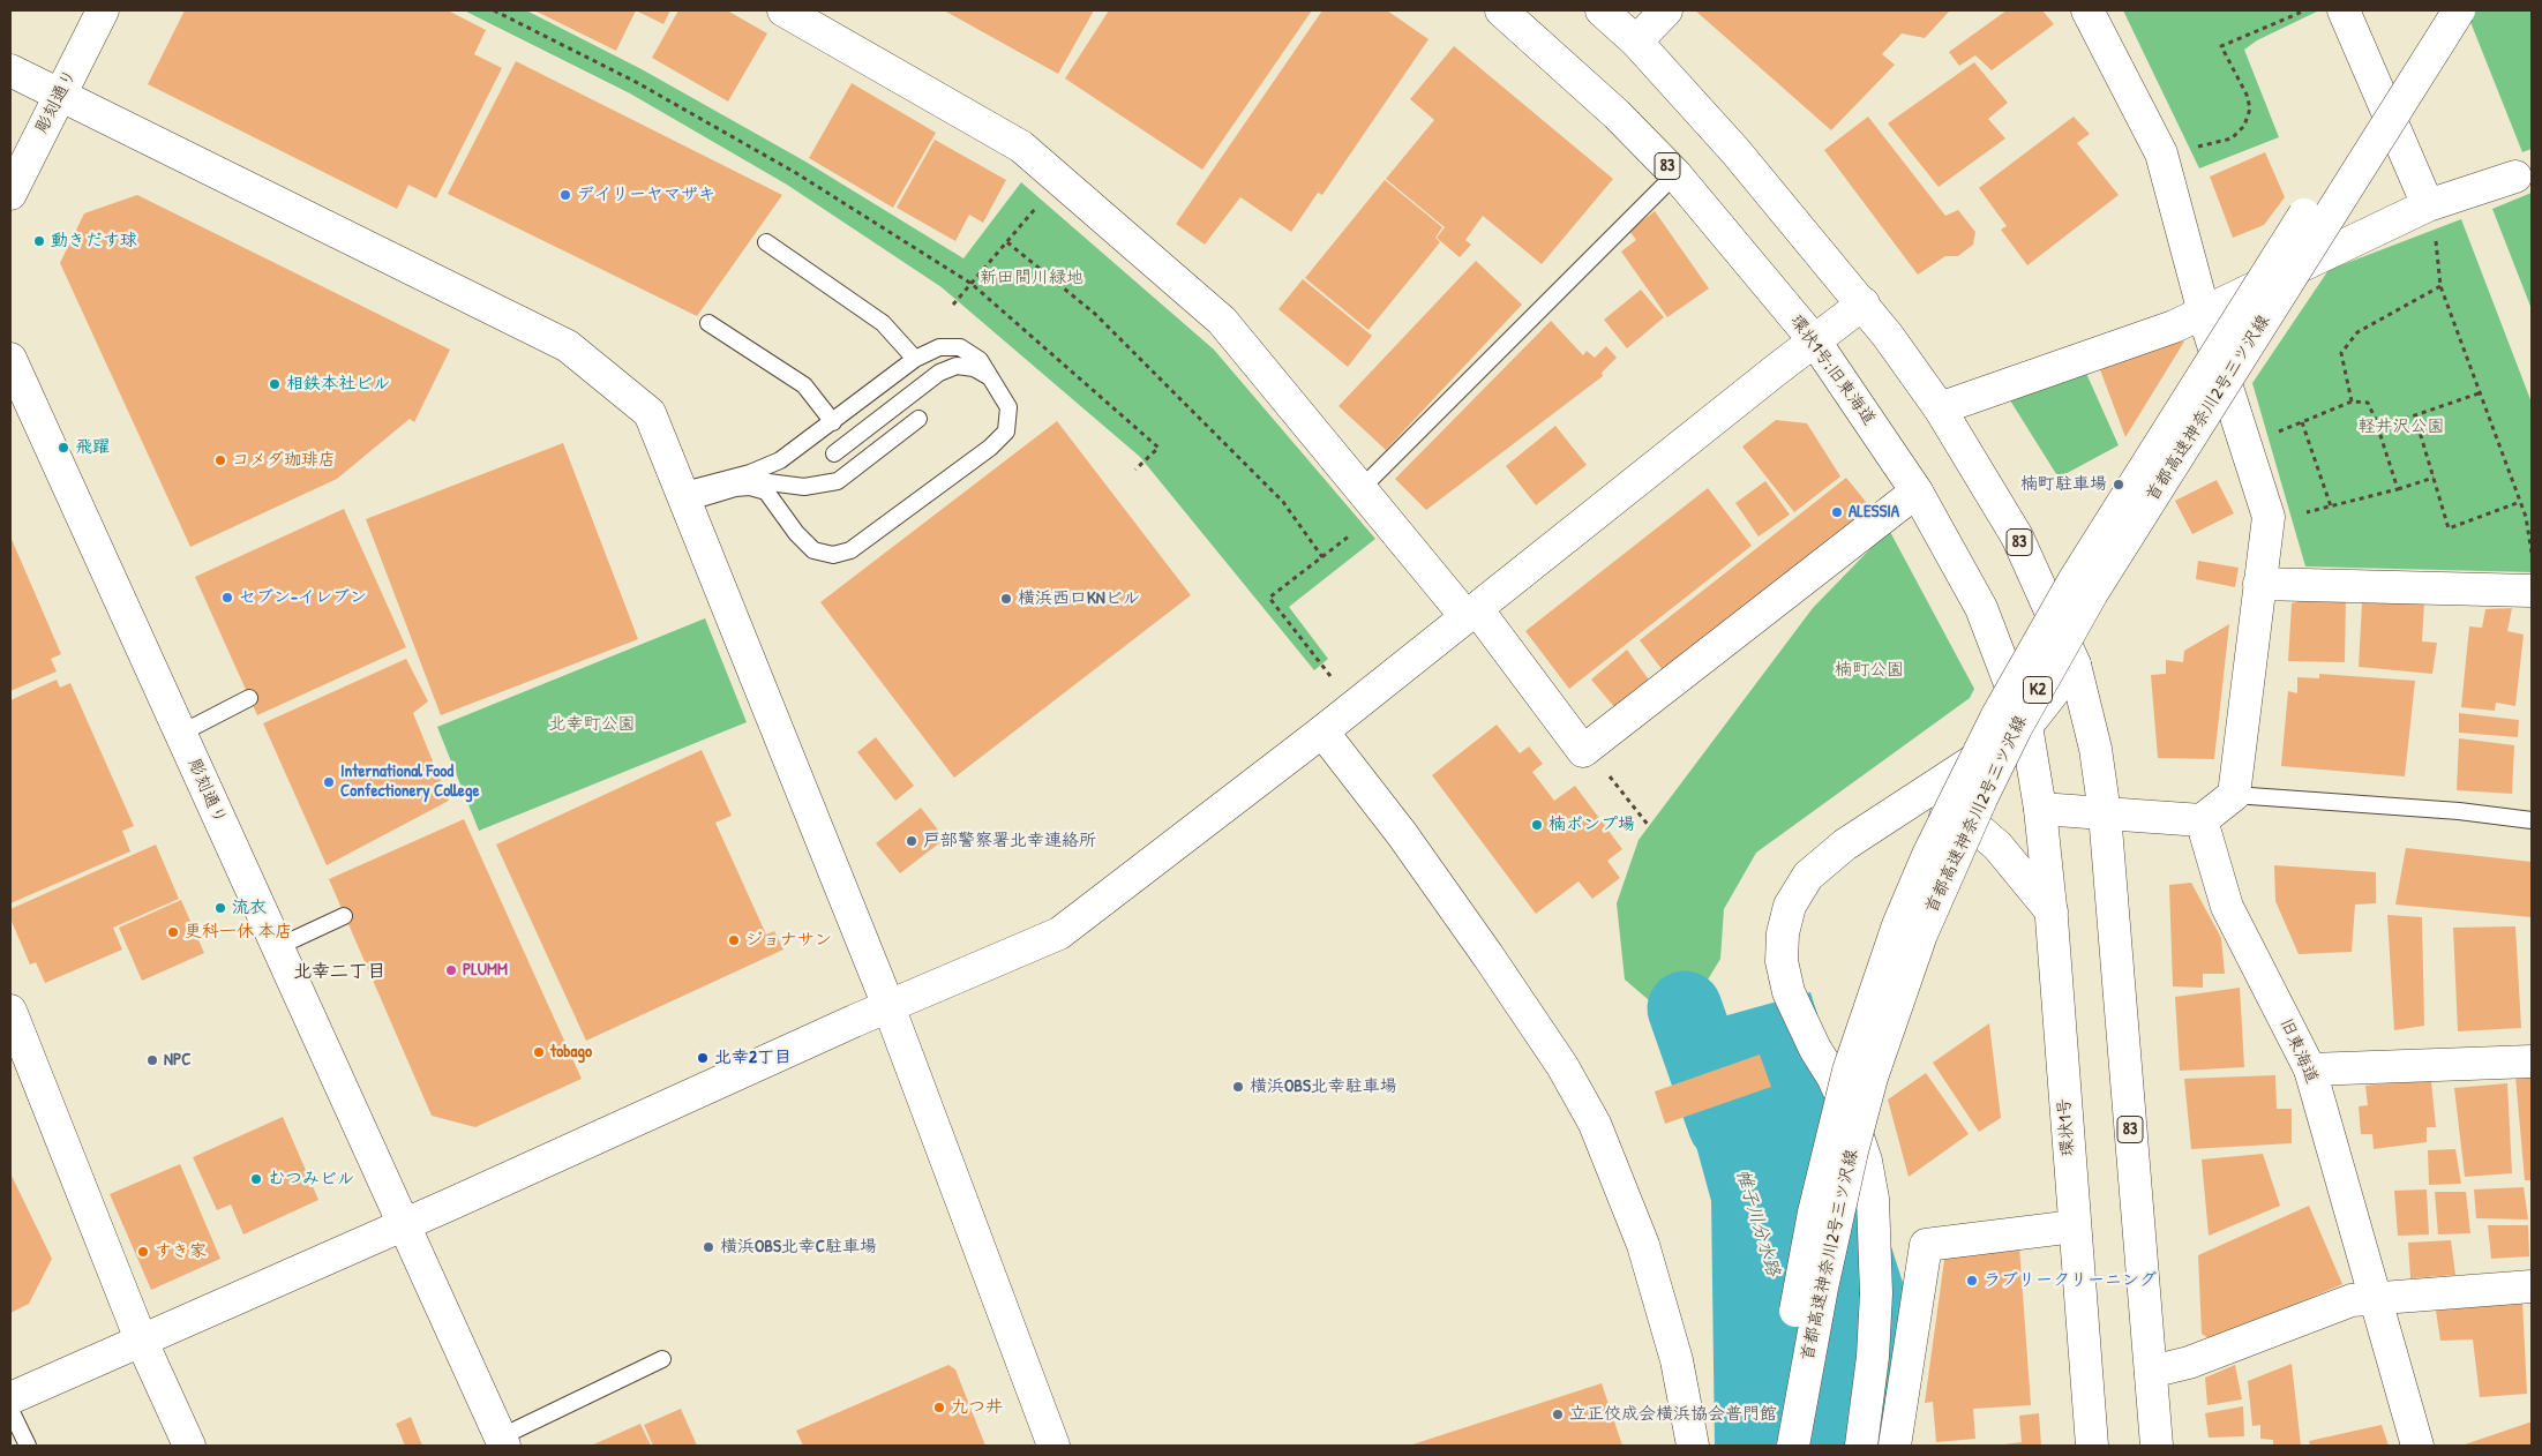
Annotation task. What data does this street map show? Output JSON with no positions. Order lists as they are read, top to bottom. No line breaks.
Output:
{"streets":{"main road":["彫刻通り","83","環状1号;旧東海道","首都高速神奈川2号三ツ沢線","K2","旧東海道","環状1号"]},"crossings":[["環状1号;旧東海道","環状1号"]],"districts":["北幸二丁目"],"water":["帷子川分水路"],"parks":["新田間川緑地","軽井沢公園","楠町公園","北幸町公園"],"places":["デイリーヤマザキ","動きだす球","相鉄本社ビル","飛躍","コメダ珈琲店","楠町駐車場","ALESSIA","セブン-イレブン","横浜西口KNビル","International Food Confectionery College","楠ポンプ場","戸部警察署北幸連絡所","流衣","更科一休 本店","ジョナサン","PLUMM","tobago","北幸2丁目","NPC","横浜OBS北幸駐車場","むつみビル","横浜OBS北幸C駐車場","すき家","ラブリークリーニング","九つ井","立正佼成会横浜協会普門館"]}
